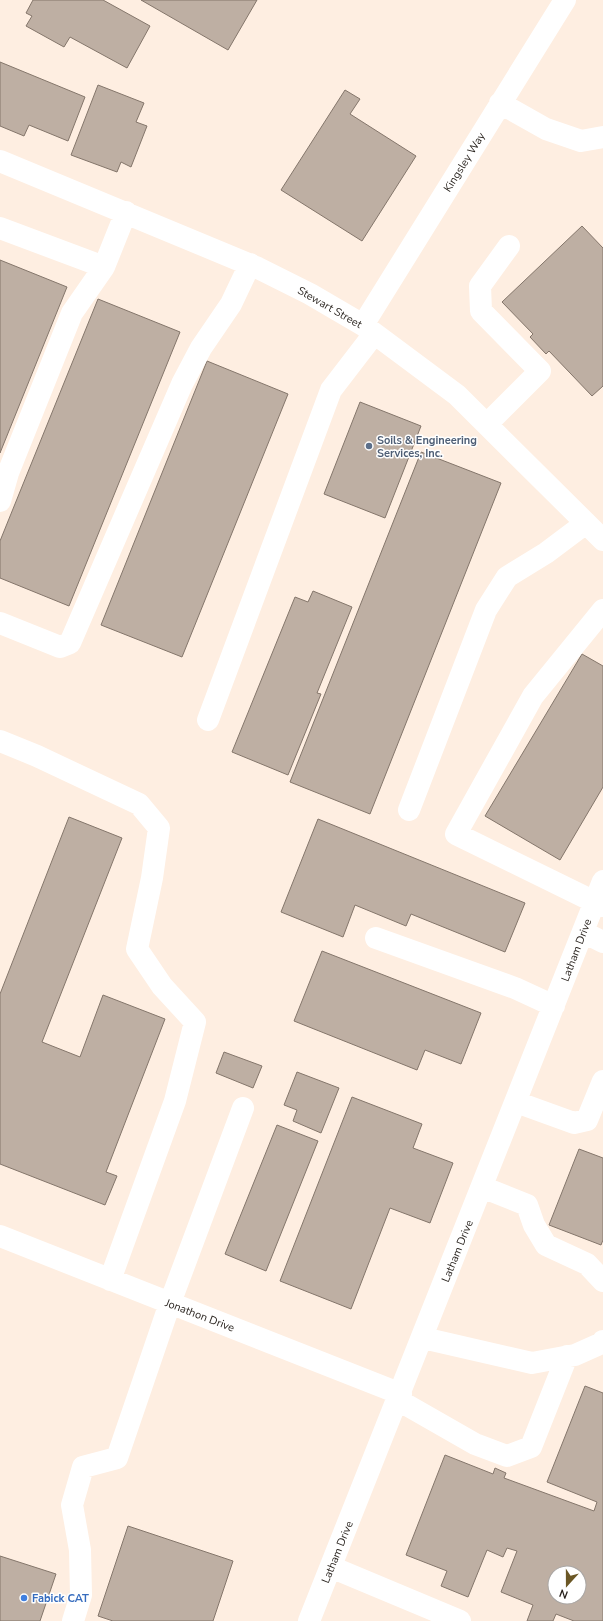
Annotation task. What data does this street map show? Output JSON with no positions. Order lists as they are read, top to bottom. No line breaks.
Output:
{"streets":{"street":["Kingsley Way","Stewart Street","Latham Drive","Jonathon Drive"]},"crossings":[["Kingsley Way","Stewart Street"],["Latham Drive","Jonathon Drive"]],"places":["Soils & Engineering Services, Inc.","Fabick CAT"],"north":"bottom"}
